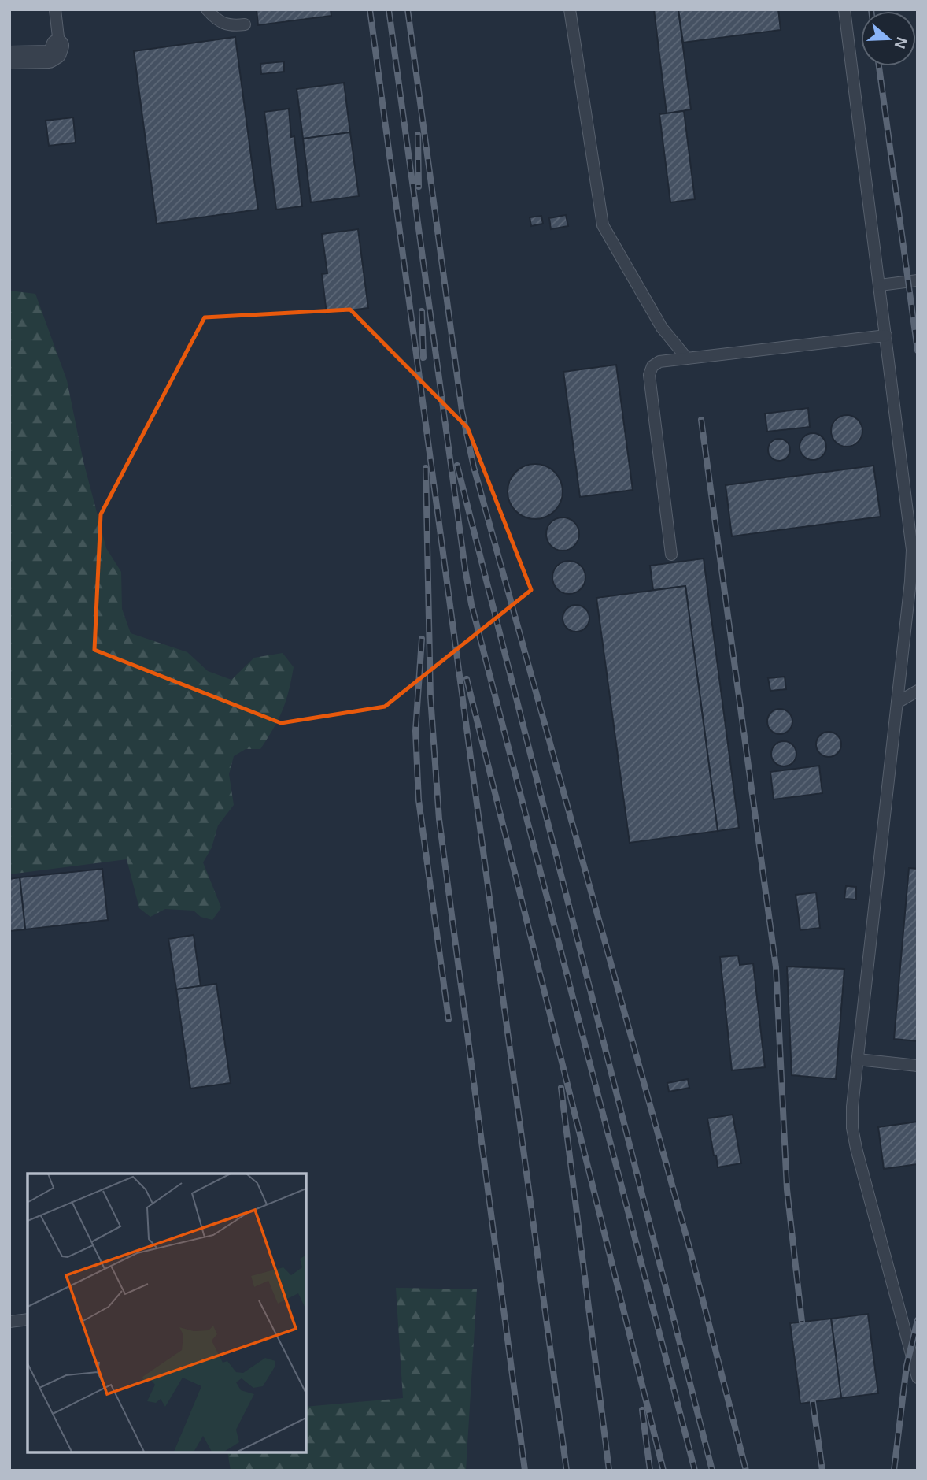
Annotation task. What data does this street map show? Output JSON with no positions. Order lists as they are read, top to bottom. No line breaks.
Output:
{"north":"right"}
